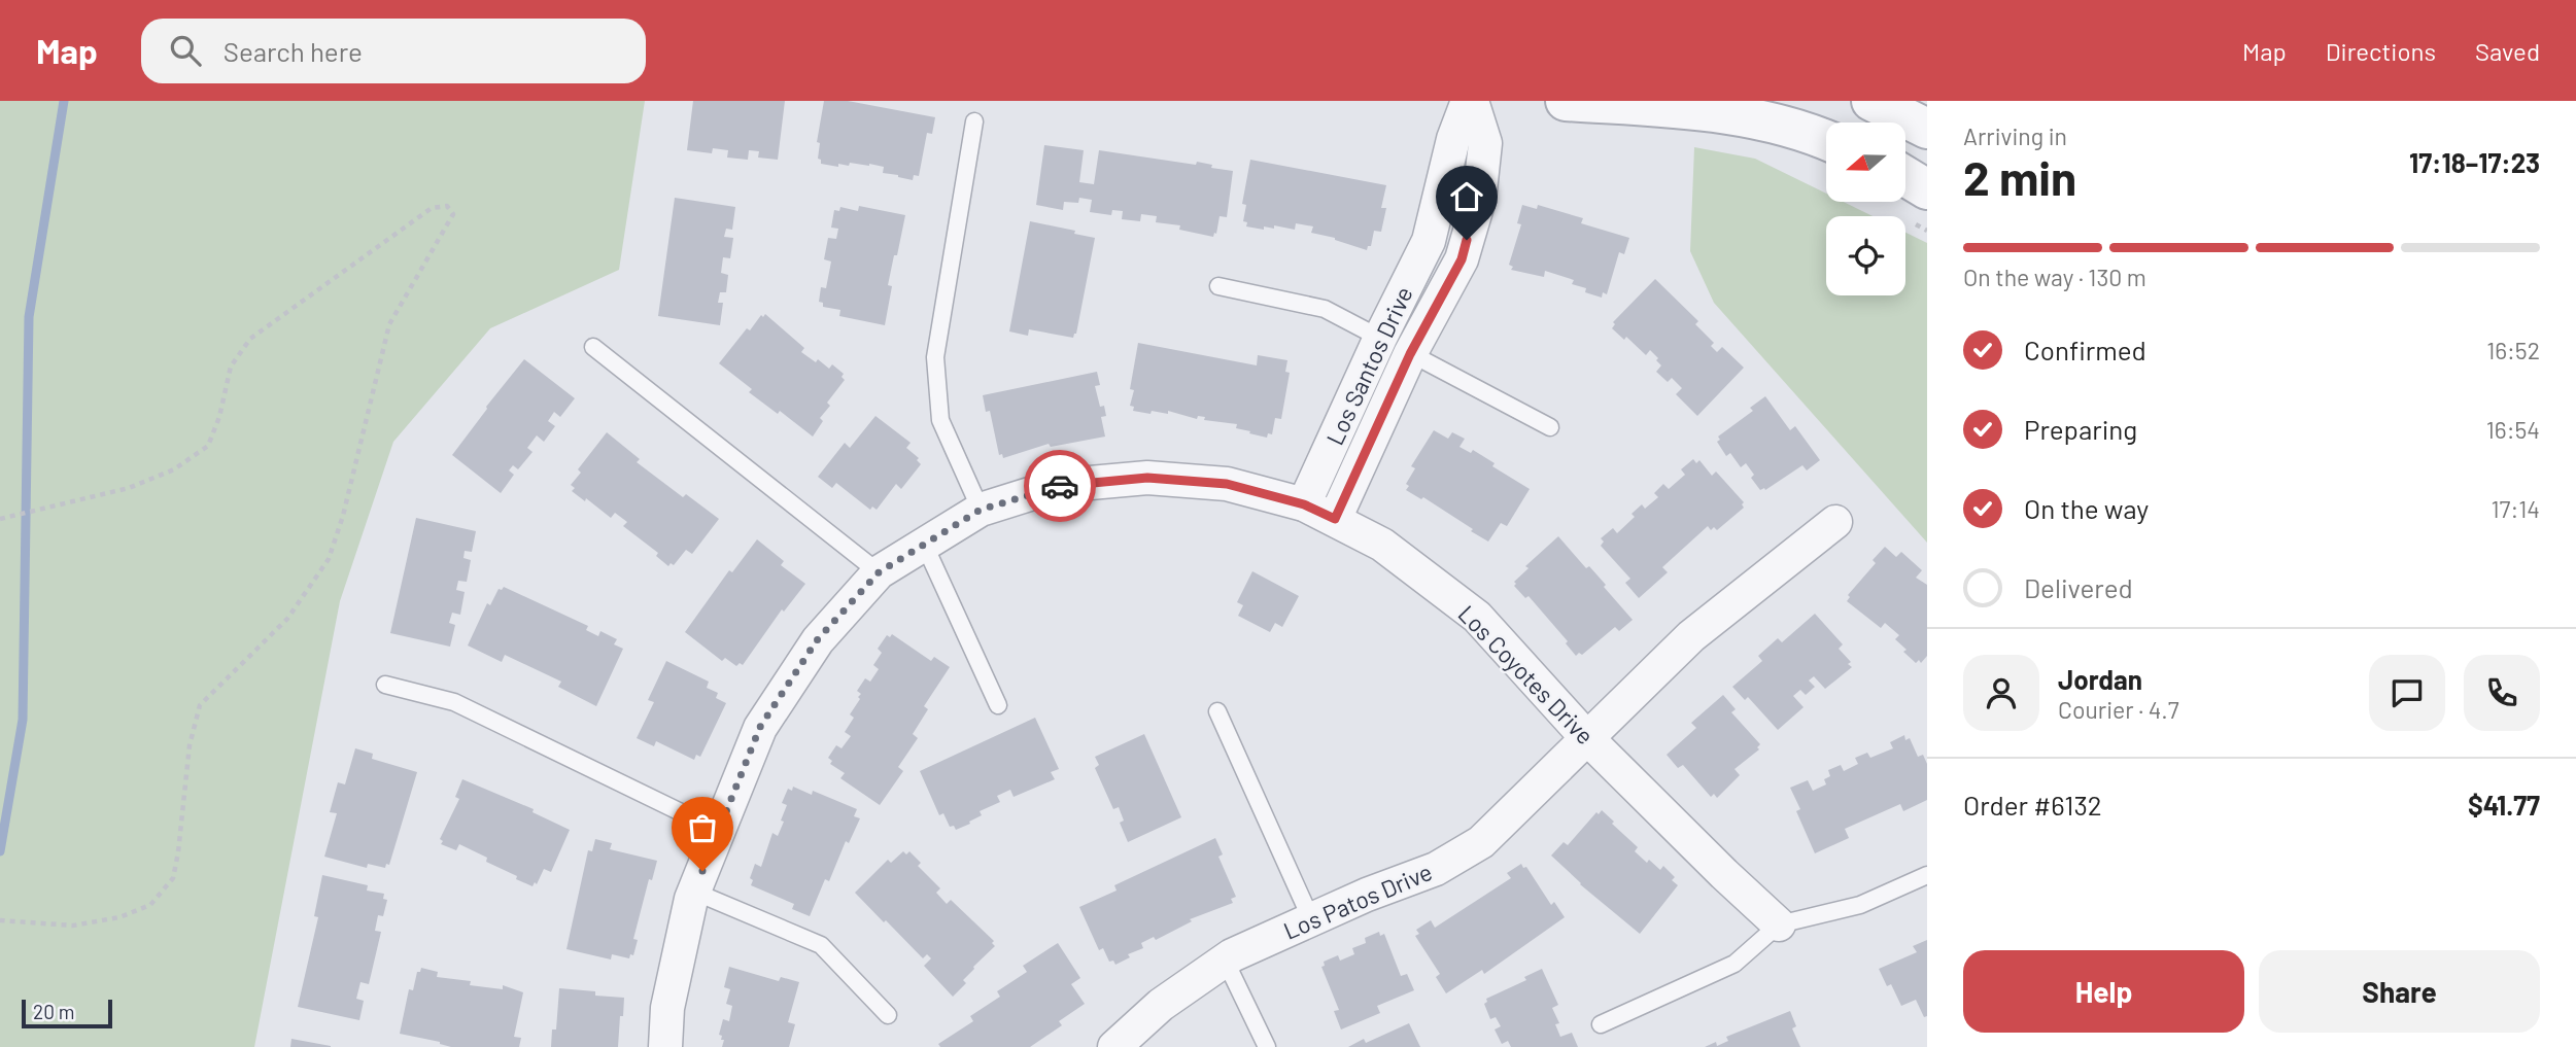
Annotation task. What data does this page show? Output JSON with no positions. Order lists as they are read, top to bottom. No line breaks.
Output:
{"streets":{"street":["Los Santos Drive","Los Coyotes Drive","Los Patos Drive"]},"crossings":[["Los Santos Drive","Los Coyotes Drive"],["Los Coyotes Drive","Los Patos Drive"]],"scale_bar":"20 m","north":"left","page":{"header":"Map","search":"Search here","nav":["Map","Directions","Saved"],"heading":["2 min","Arriving in","17:18–17:23"],"panel":["Jordan","Courier · 4.7","Order #6132","$41.77"],"bar":"On the way · 130 m","list":[["Confirmed","16:52"],["Preparing","16:54"],["On the way","17:14"],"Delivered"],"buttons":["Help","Share"],"scale":"20 m"}}
